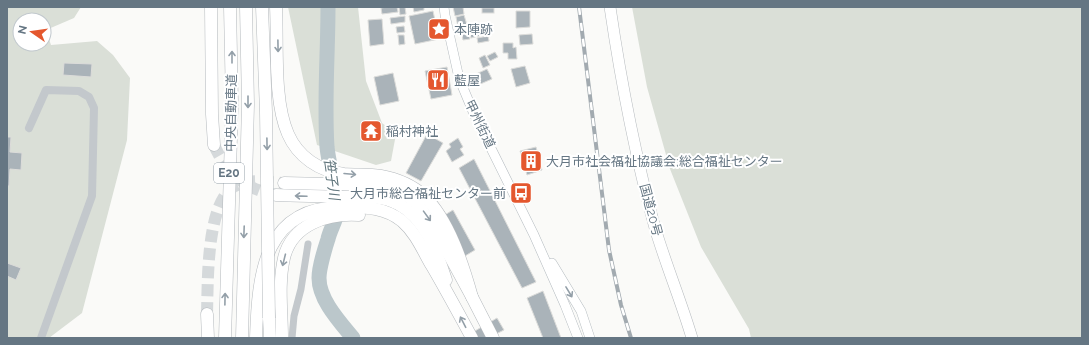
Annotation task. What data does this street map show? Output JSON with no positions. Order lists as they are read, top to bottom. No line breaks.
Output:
{"streets":{"highway":["中央自動車道","E20","国道20号"],"main road":["甲州街道"]},"water":["笹子川"],"places":{"place":["本陣跡"],"restaurant":["藍屋"],"temple":["稲村神社"],"building":["大月市社会福祉協議会;総合福祉センター"],"bus stop":["大月市総合福祉センター前"]},"north":"left"}
